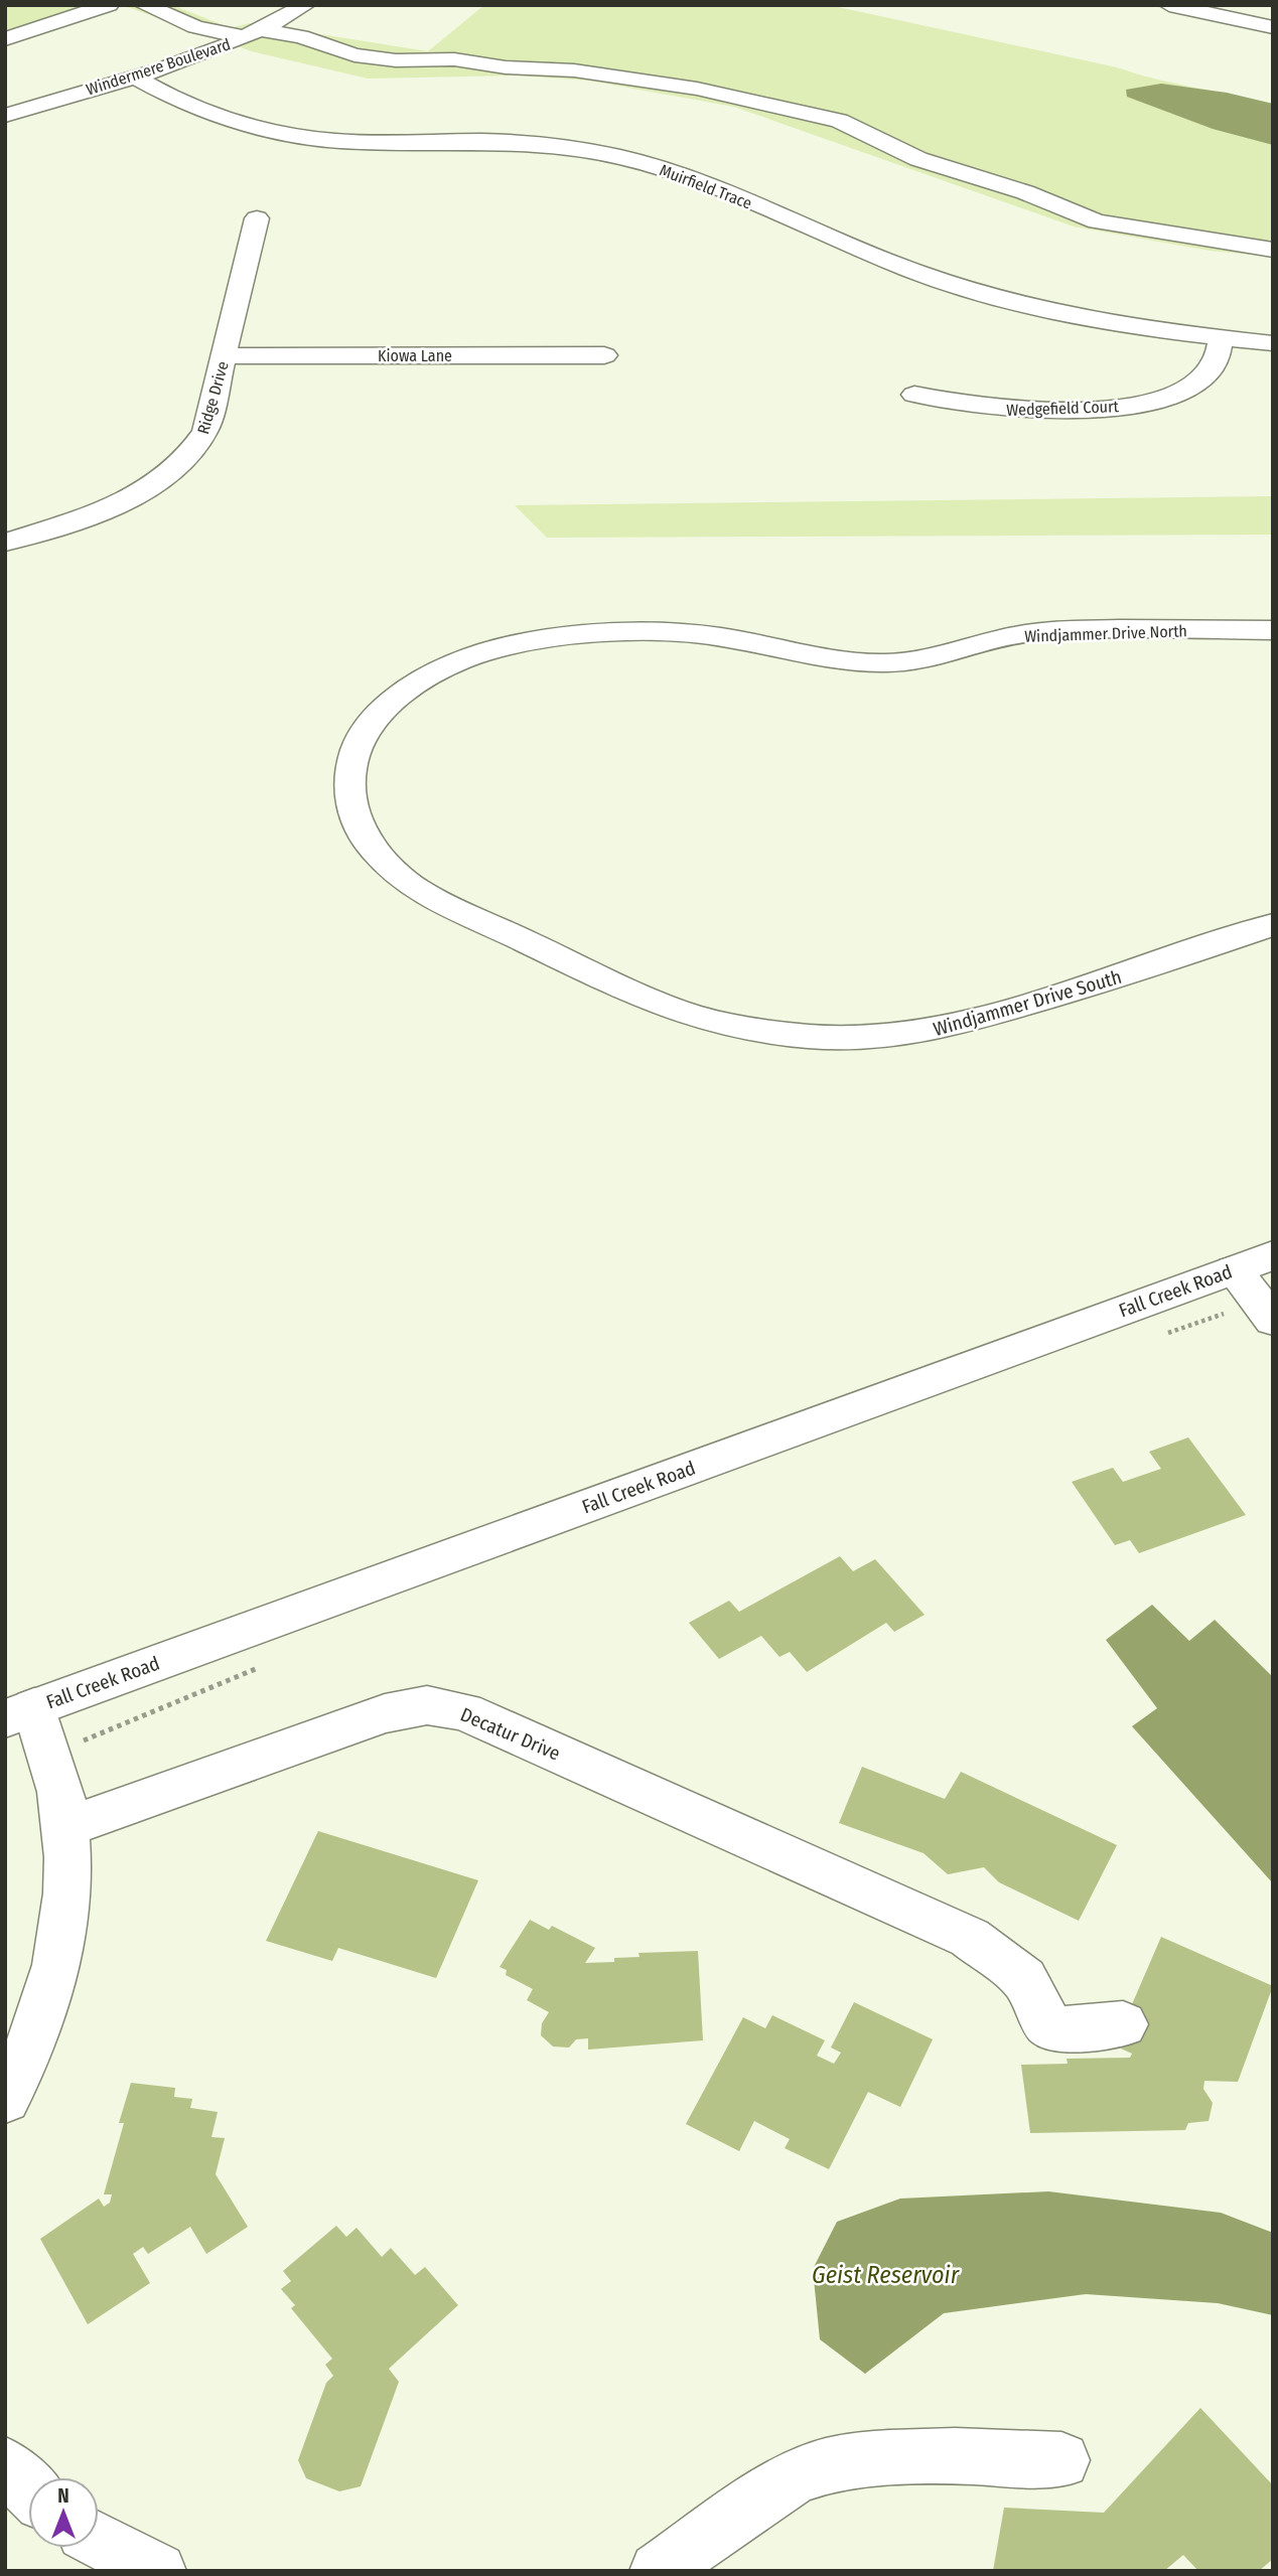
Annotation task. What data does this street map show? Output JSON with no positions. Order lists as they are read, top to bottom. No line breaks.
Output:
{"streets":{"street":["Windermere Boulevard","Muirfield Trace","Kiowa Lane","Ridge Drive","Wedgefield Court","Windjammer Drive North","Windjammer Drive South","Fall Creek Road","Decatur Drive"]},"crossings":[["Windermere Boulevard","Muirfield Trace"],["Muirfield Trace","Wedgefield Court"],["Kiowa Lane","Ridge Drive"],["Windjammer Drive North","Windjammer Drive South"]],"water":["Geist Reservoir"],"north":"top"}
